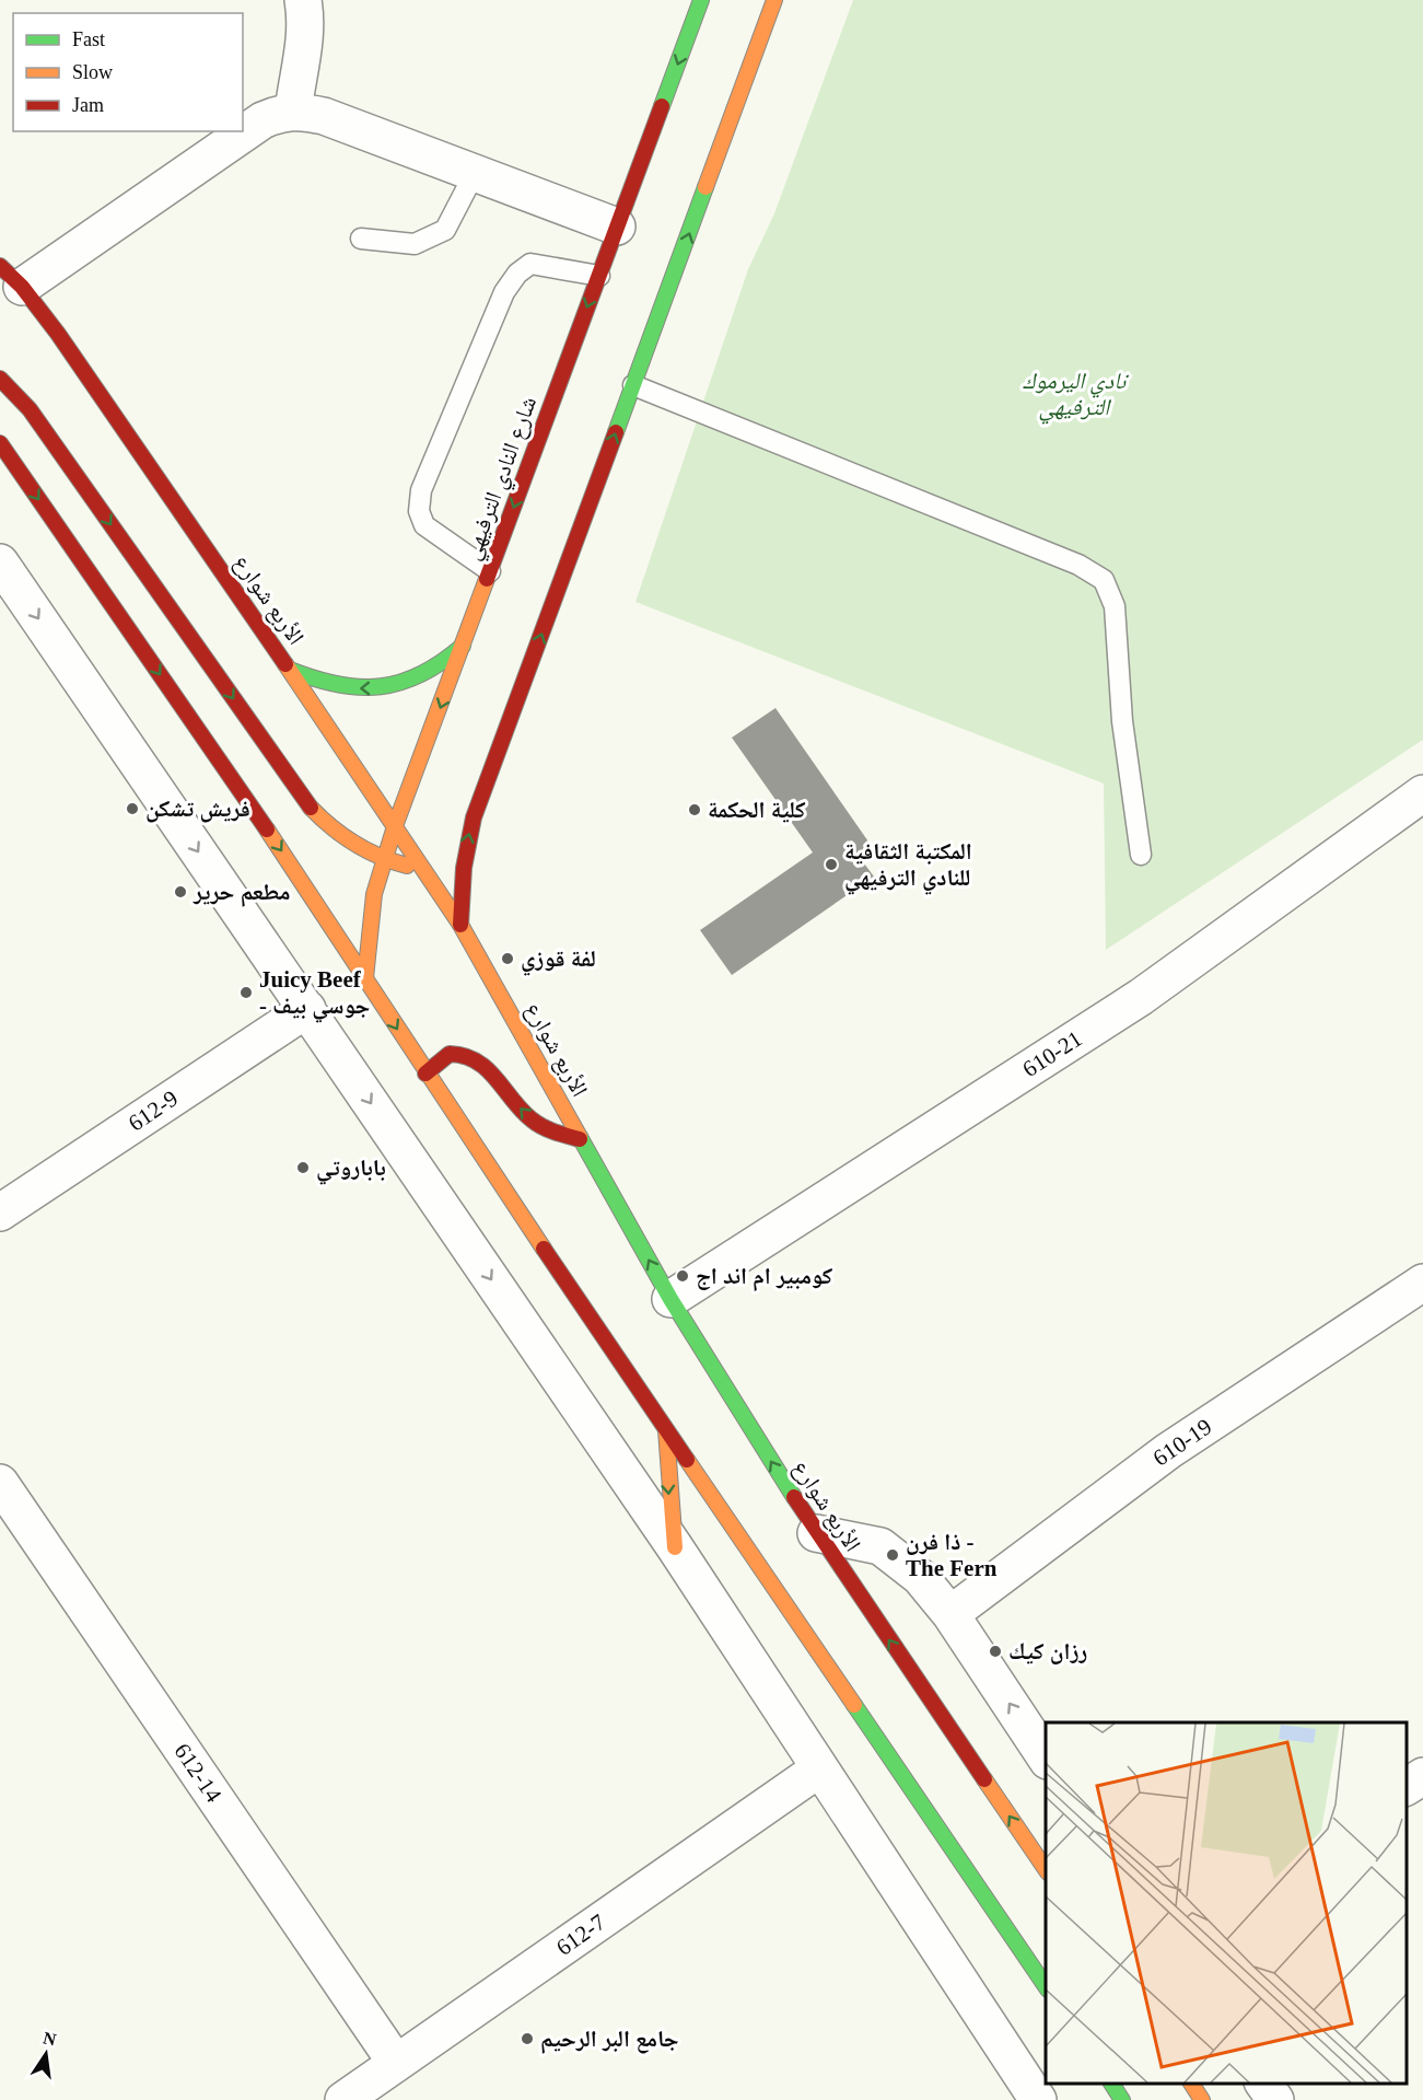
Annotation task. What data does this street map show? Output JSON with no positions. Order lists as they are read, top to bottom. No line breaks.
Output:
{"streets":{"main road":["شارع النادي الترفيهي","الأربع شوارع"],"street":["610-21","612-9","610-19","612-14","612-7"]},"crossings":[["شارع النادي الترفيهي","الأربع شوارع"],["الأربع شوارع","610-21"],["612-14","612-7"]],"parks":["نادي اليرموك الترفيهي"],"places":["فريش تشكن","كلية الحكمة","المكتبة الثقافية للنادي الترفيهي","مطعم حرير","لفة قوزي","Juicy Beef - جوسي بيف","باباروتي","كومبير ام اند اج","ذا فرن - The Fern","رزان كيك","جامع البر الرحيم"],"legend":["Fast","Slow","Jam"],"north":"top"}
